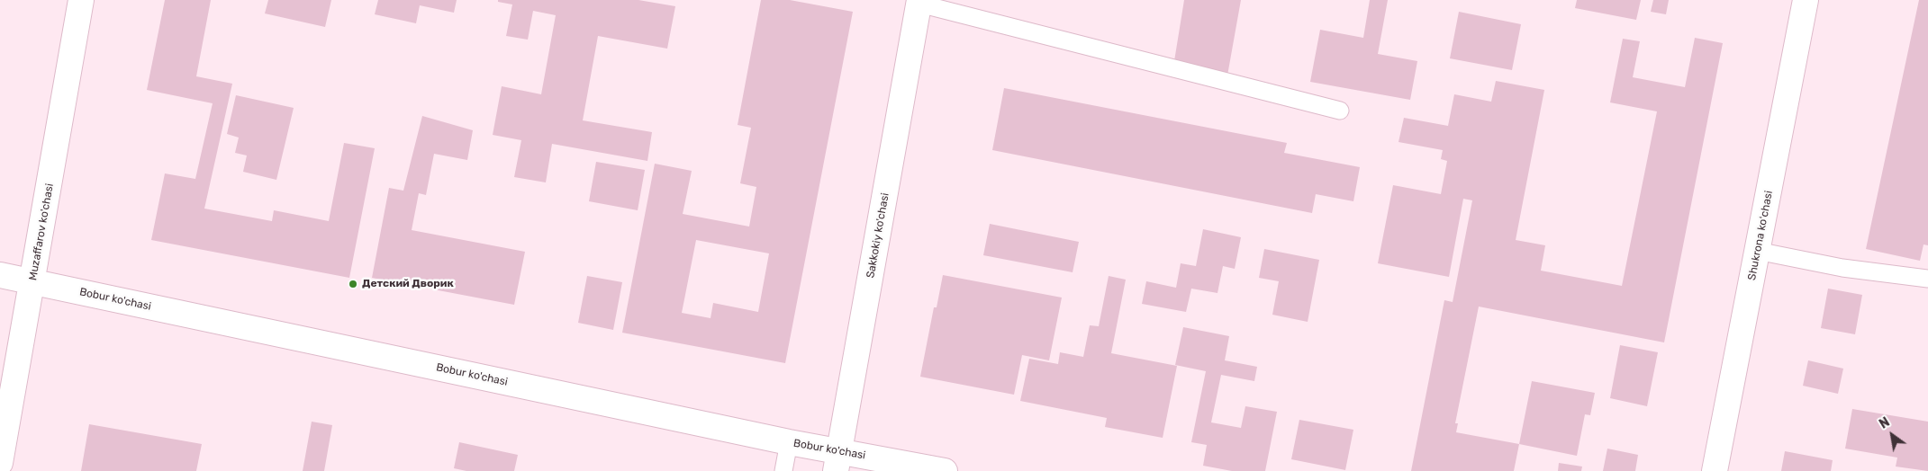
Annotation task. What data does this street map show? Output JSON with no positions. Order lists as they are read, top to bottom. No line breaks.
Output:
{"streets":{"street":["Muzaffarov ko'chasi","Sakkokiy ko'chasi","Shukrona koʻchasi","Bobur ko'chasi"]},"crossings":[["Muzaffarov ko'chasi","Bobur ko'chasi"],["Sakkokiy ko'chasi","Bobur ko'chasi"]],"places":["Детский Дворик"],"north":"top left"}
